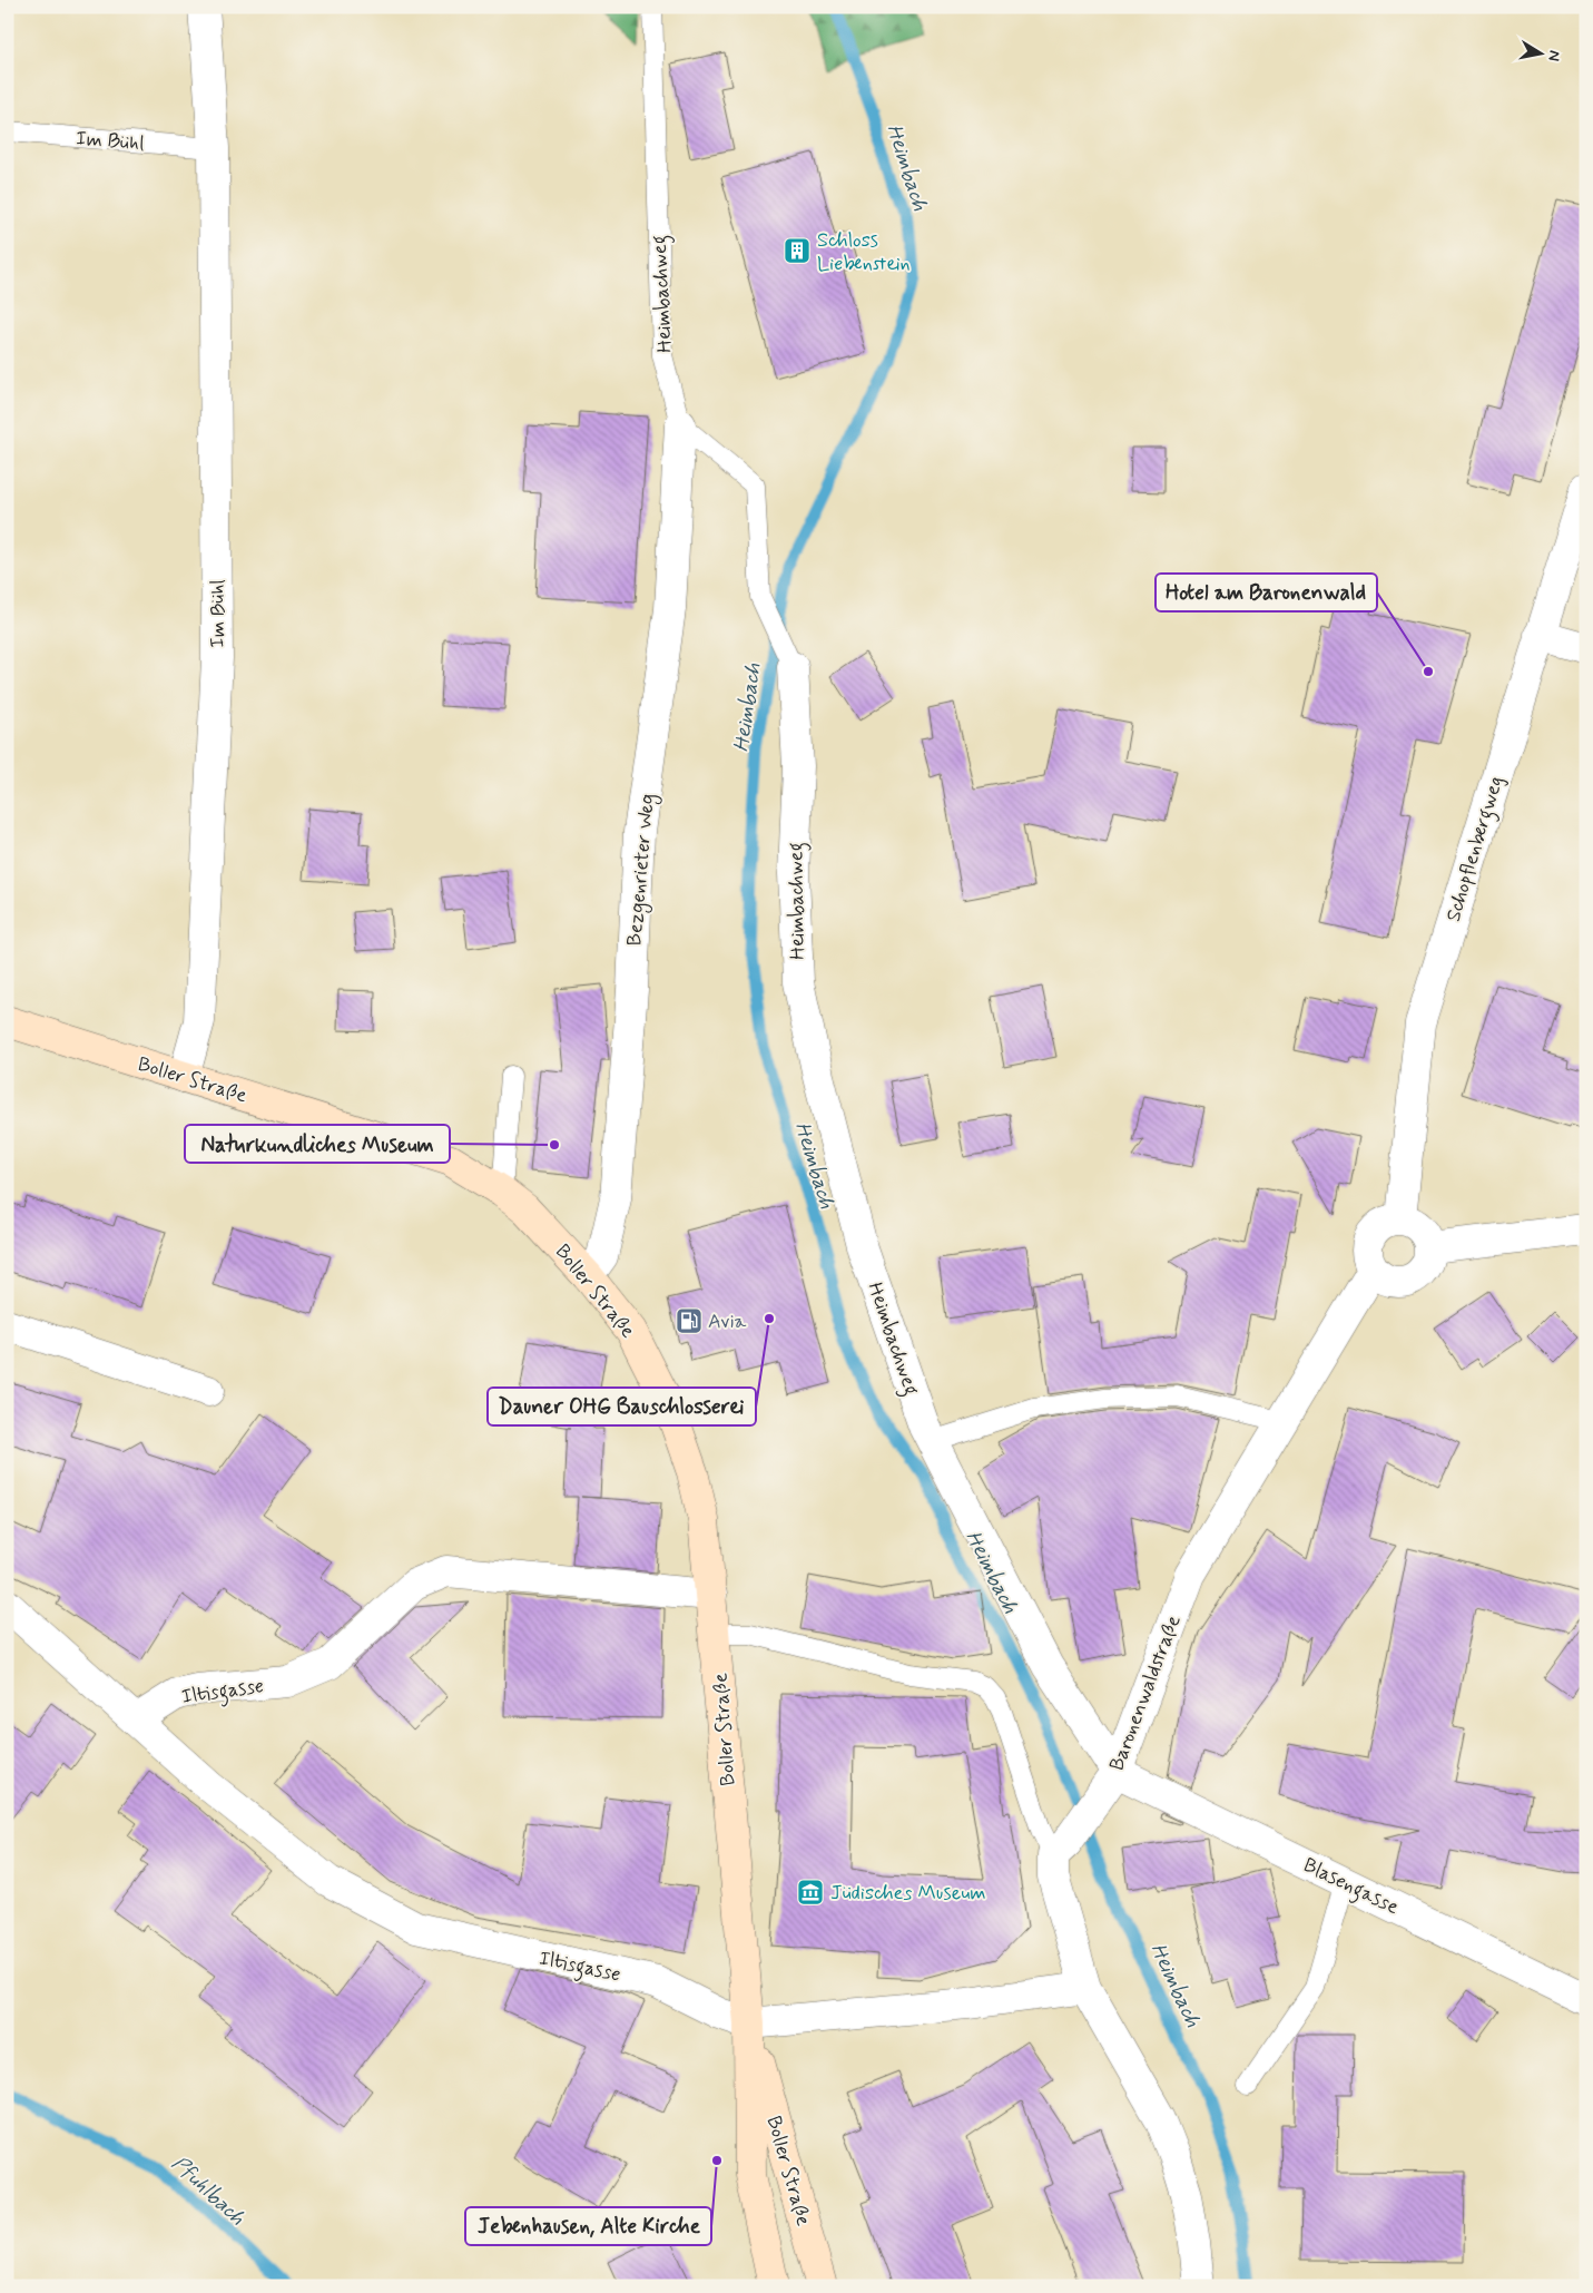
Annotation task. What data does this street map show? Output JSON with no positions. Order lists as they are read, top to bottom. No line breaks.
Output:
{"streets":{"main road":["Boller Straße"],"street":["Im Bühl","Heimbachweg","Schopflenbergweg","Bezgenrieter Weg","Iltisgasse","Baronenwaldstraße","Blasengasse"]},"crossings":[["Im Bühl","Boller Straße"],["Heimbachweg","Bezgenrieter Weg"],["Heimbachweg","Baronenwaldstraße"],["Heimbachweg","Blasengasse"],["Schopflenbergweg","Baronenwaldstraße"],["Bezgenrieter Weg","Boller Straße"],["Boller Straße","Iltisgasse"],["Baronenwaldstraße","Blasengasse"]],"water":["Heimbach","Pfuhlbach"],"places":{"building":["Schloss Liebenstein"],"other":["Hotel am Baronenwald","Naturkundliches Museum","Dauner OHG Bauschlosserei","Jebenhausen, Alte Kirche"],"fuel station":["Avia"],"museum":["Jüdisches Museum"]},"north":"right"}
